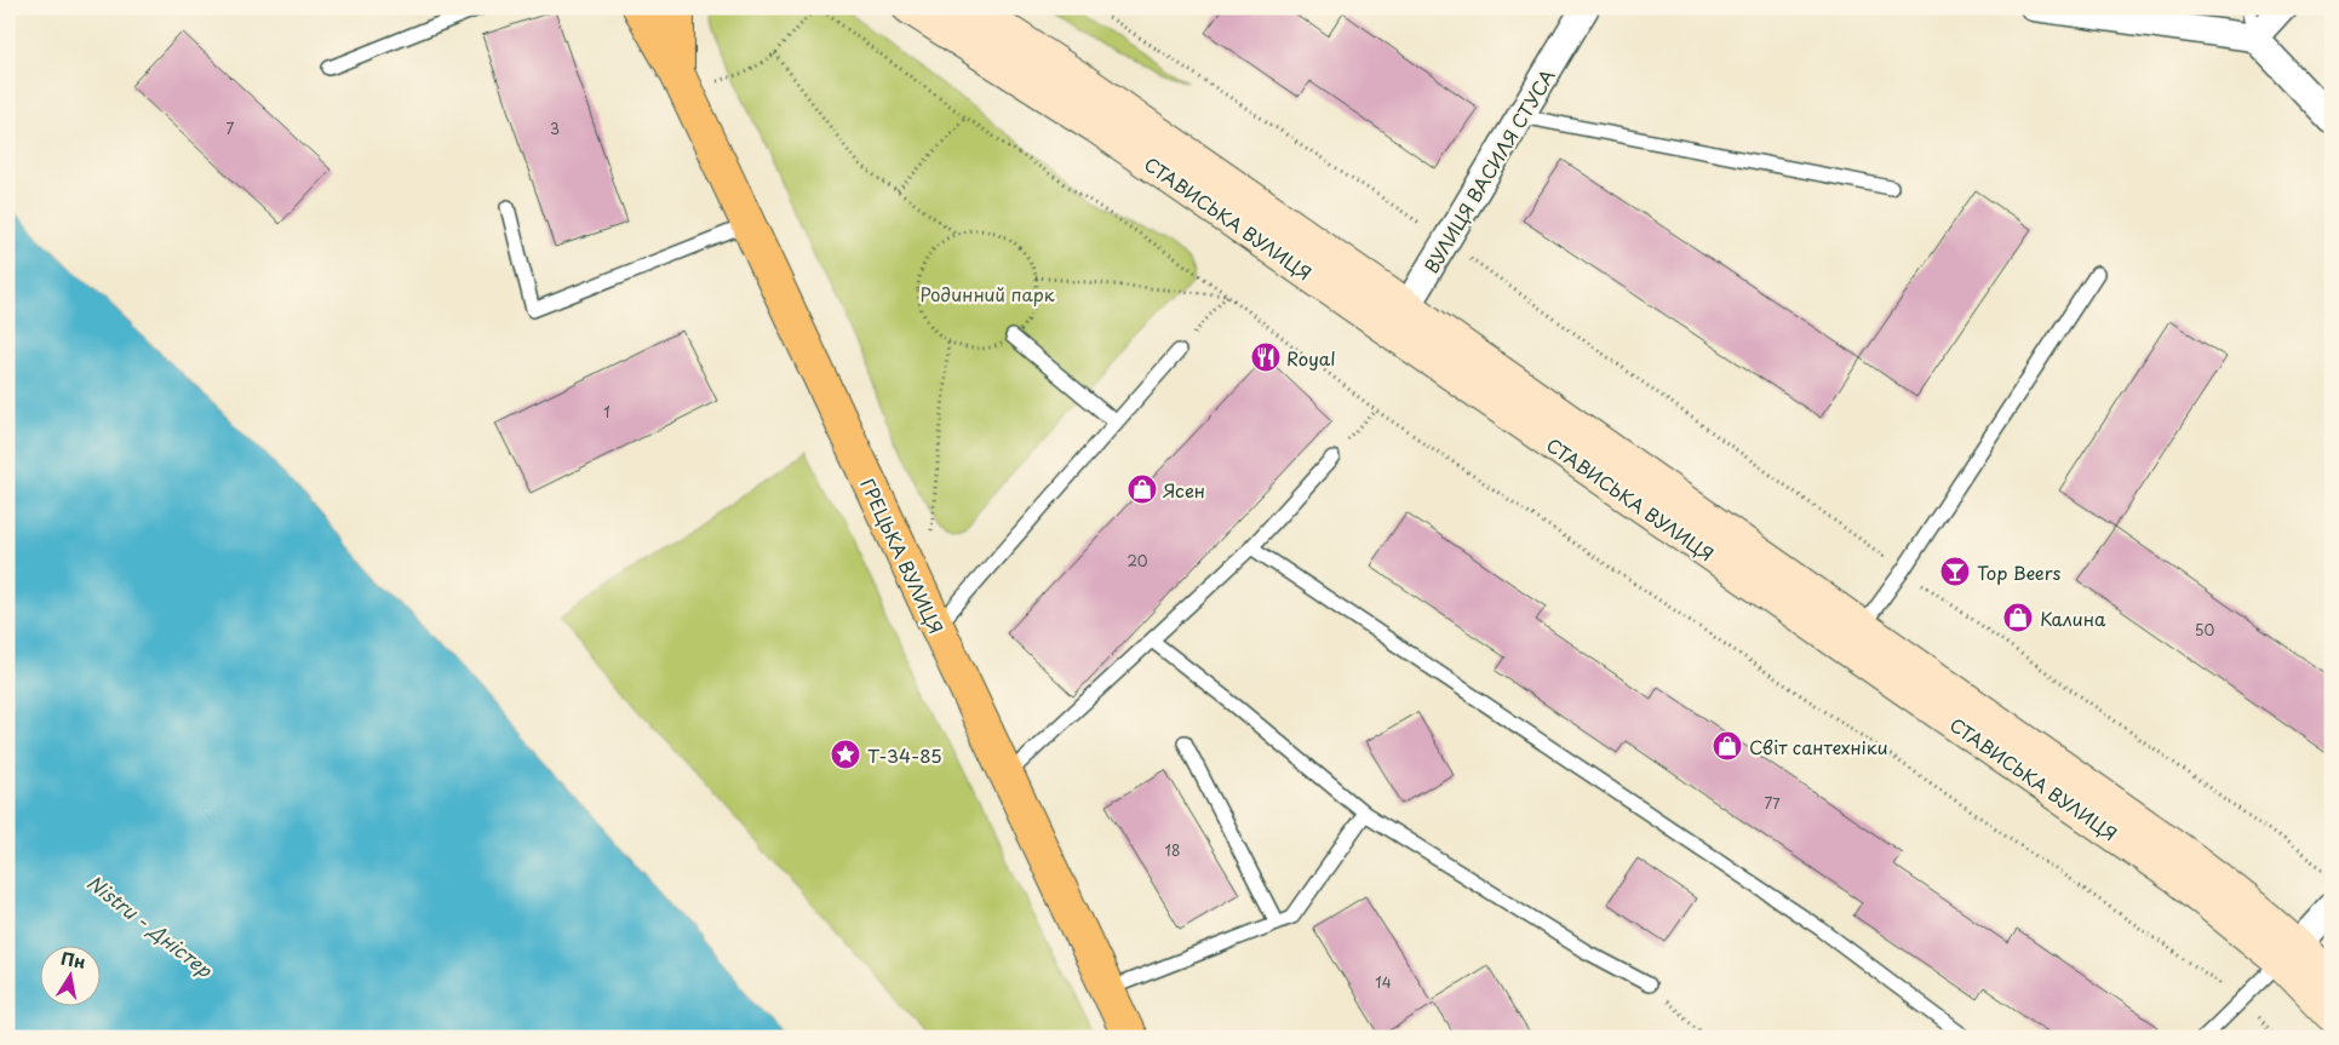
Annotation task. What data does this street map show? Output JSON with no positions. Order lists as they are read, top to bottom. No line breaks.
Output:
{"streets":{"highway":["ГРЕЦЬКА ВУЛИЦЯ"],"main road":["СТАВИСЬКА ВУЛИЦЯ"],"street":["ВУЛИЦЯ ВАСИЛЯ СТУСА"]},"crossings":[["ВУЛИЦЯ ВАСИЛЯ СТУСА","СТАВИСЬКА ВУЛИЦЯ"]],"water":["Nistru - Дністер"],"parks":["Родинний парк"],"places":{"restaurant":["Royal"],"shop":["Ясен","Калина","Світ сантехніки"],"bar":["Top Beers"],"place":["Т-34-85"]},"house_numbers":["7","3","1","20","50","77","18","14"],"north":"top"}
